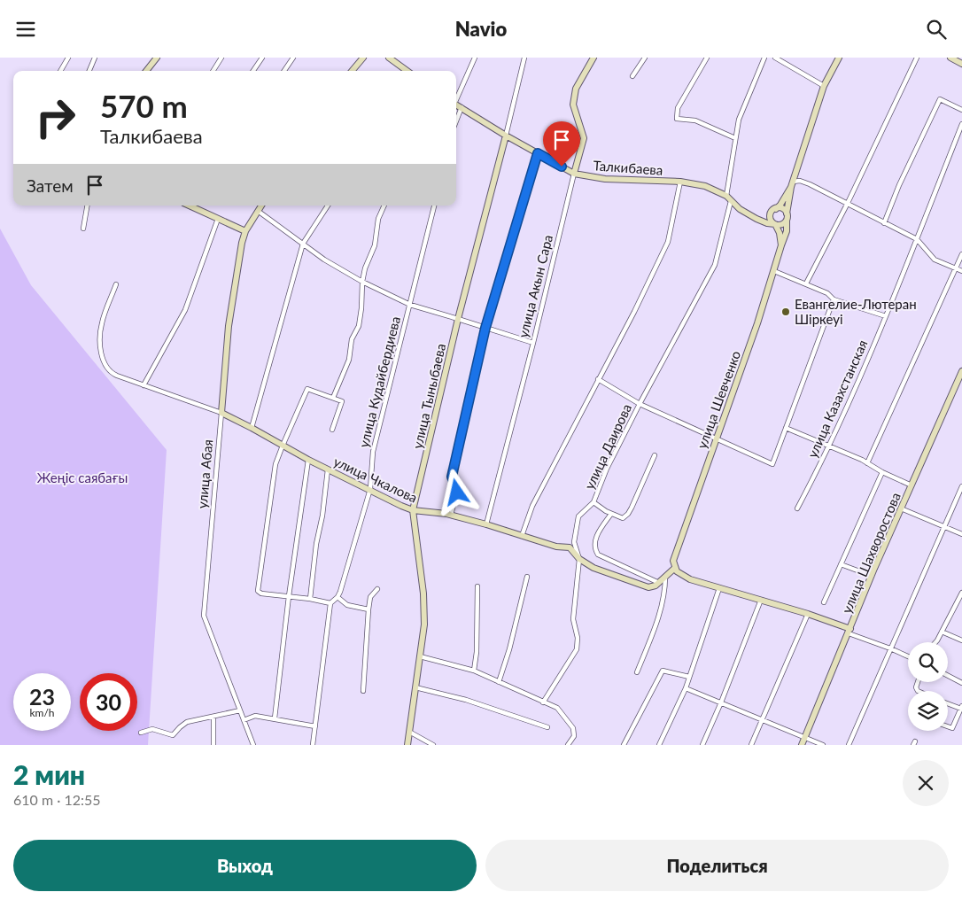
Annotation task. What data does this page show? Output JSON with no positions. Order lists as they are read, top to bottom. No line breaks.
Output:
{"streets":{"street":["Талкибаева","улица Акын Сара","улица Кудайбердиева","улица Тыныбаева","улица Казахстанская","улица Шевченко","улица Даирова","улица Абая","улица Чкалова","улица Шахворостова"]},"crossings":[["Талкибаева","улица Акын Сара"],["Талкибаева","улица Тыныбаева"],["Талкибаева","улица Шевченко"],["Талкибаева","улица Даирова"],["улица Акын Сара","улица Чкалова"],["улица Кудайбердиева","улица Чкалова"],["улица Тыныбаева","улица Чкалова"],["улица Даирова","улица Чкалова"],["улица Абая","улица Чкалова"]],"parks":["Жеңіс саябағы"],"places":["Евангелие-Лютеран Шіркеуі"],"page":{"header":"Navio","turn":["570 m","Талкибаева"],"then":"Затем","speed":"23 km/h","limit":"30","heading":["2 мин","610 m · 12:55"],"buttons":["Выход","Поделиться"]}}
